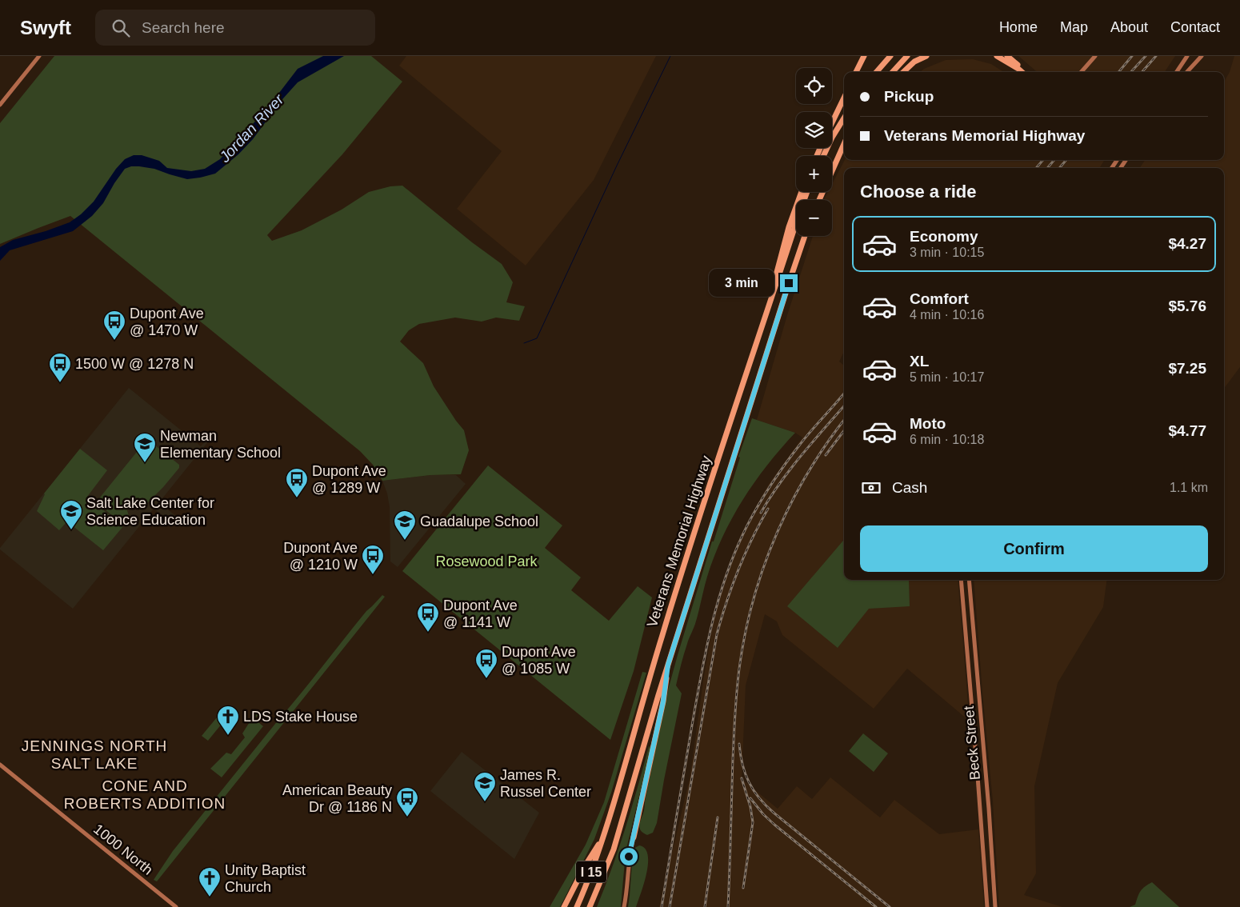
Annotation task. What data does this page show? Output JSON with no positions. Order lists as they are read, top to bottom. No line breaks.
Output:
{"streets":{"highway":["Veterans Memorial Highway","I 15"],"main road":["Beck Street","1000 North"]},"districts":["JENNINGS NORTH SALT LAKE","CONE AND ROBERTS ADDITION"],"water":["Jordan River"],"parks":["Rosewood Park"],"places":{"bus stop":["Dupont Ave @ 1470 W","1500 W @ 1278 N","Dupont Ave @ 1289 W","Dupont Ave @ 1210 W","Dupont Ave @ 1141 W","Dupont Ave @ 1085 W","American Beauty Dr @ 1186 N"],"school or university":["Newman Elementary School","Salt Lake Center for Science Education","Guadalupe School","James R. Russel Center"],"church":["LDS Stake House","Unity Baptist Church"]},"page":{"header":"Swyft","search":"Search here","nav":["Home","Map","About","Contact"],"map_buttons":["+","−"],"banner":["Pickup","Veterans Memorial Highway"],"heading":"Choose a ride","list":[{"name":"Economy","note":"3 min · 10:15","value":"$4.27"},{"name":"Comfort","note":"4 min · 10:16","value":"$5.76"},{"name":"XL","note":"5 min · 10:17","value":"$7.25"},{"name":"Moto","note":"6 min · 10:18","value":"$4.77"}],"bubble":"3 min","pay":["Cash","1.1 km"],"buttons":"Confirm"}}
